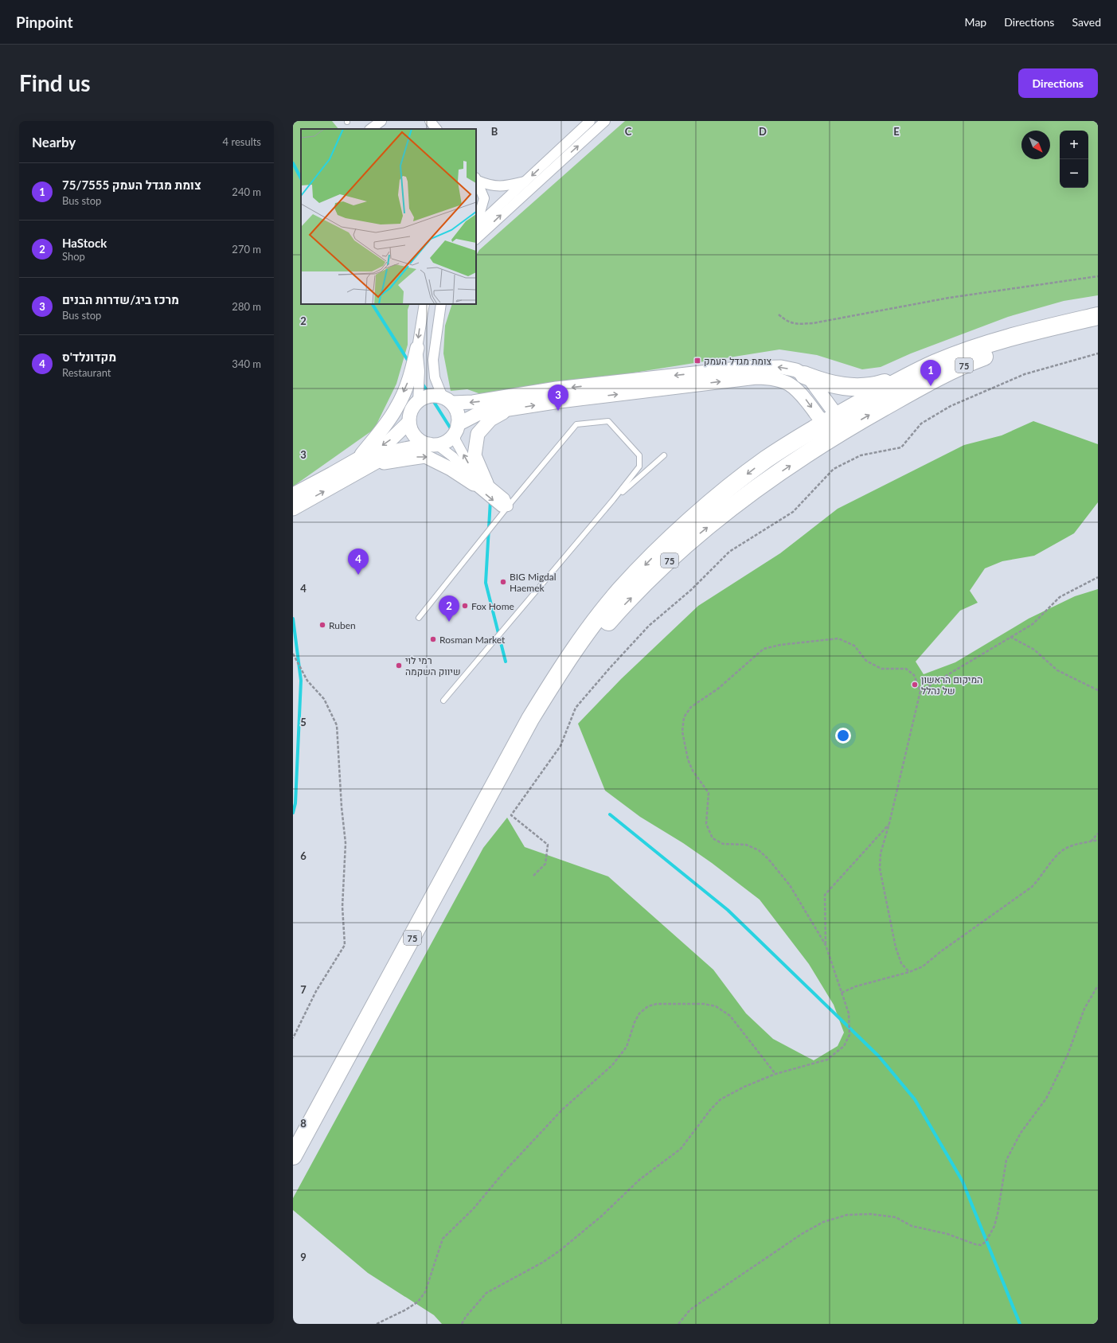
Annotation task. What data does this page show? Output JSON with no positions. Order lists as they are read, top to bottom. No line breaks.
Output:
{"streets":{"highway":["75"]},"places":{"transit":["צומת מגדל העמק"],"other":["BIG Migdal Haemek","Fox Home","Ruben","Rosman Market","רמי לוי שיווק השקמה","המיקום הראשון של נהלל"]},"north":"bottom right","page":{"header":"Pinpoint","nav":["Map","Directions","Saved"],"buttons":"Directions","title":"Find us","heading":["Nearby","4 results"],"map_buttons":["+","−"],"list":[{"mark":"1","name":"צומת מגדל העמק 75/7555","note":"Bus stop","value":"240 m"},{"mark":"2","name":"HaStock","note":"Shop","value":"270 m"},{"mark":"3","name":"מרכז ביג/שדרות הבנים","note":"Bus stop","value":"280 m"},{"mark":"4","name":"מקדונלד'ס","note":"Restaurant","value":"340 m"}],"pins":["1","3","4","2"]},"grid":{"columns":["B","C","D","E"],"rows":["2","3","4","5","6","7","8","9"]}}
